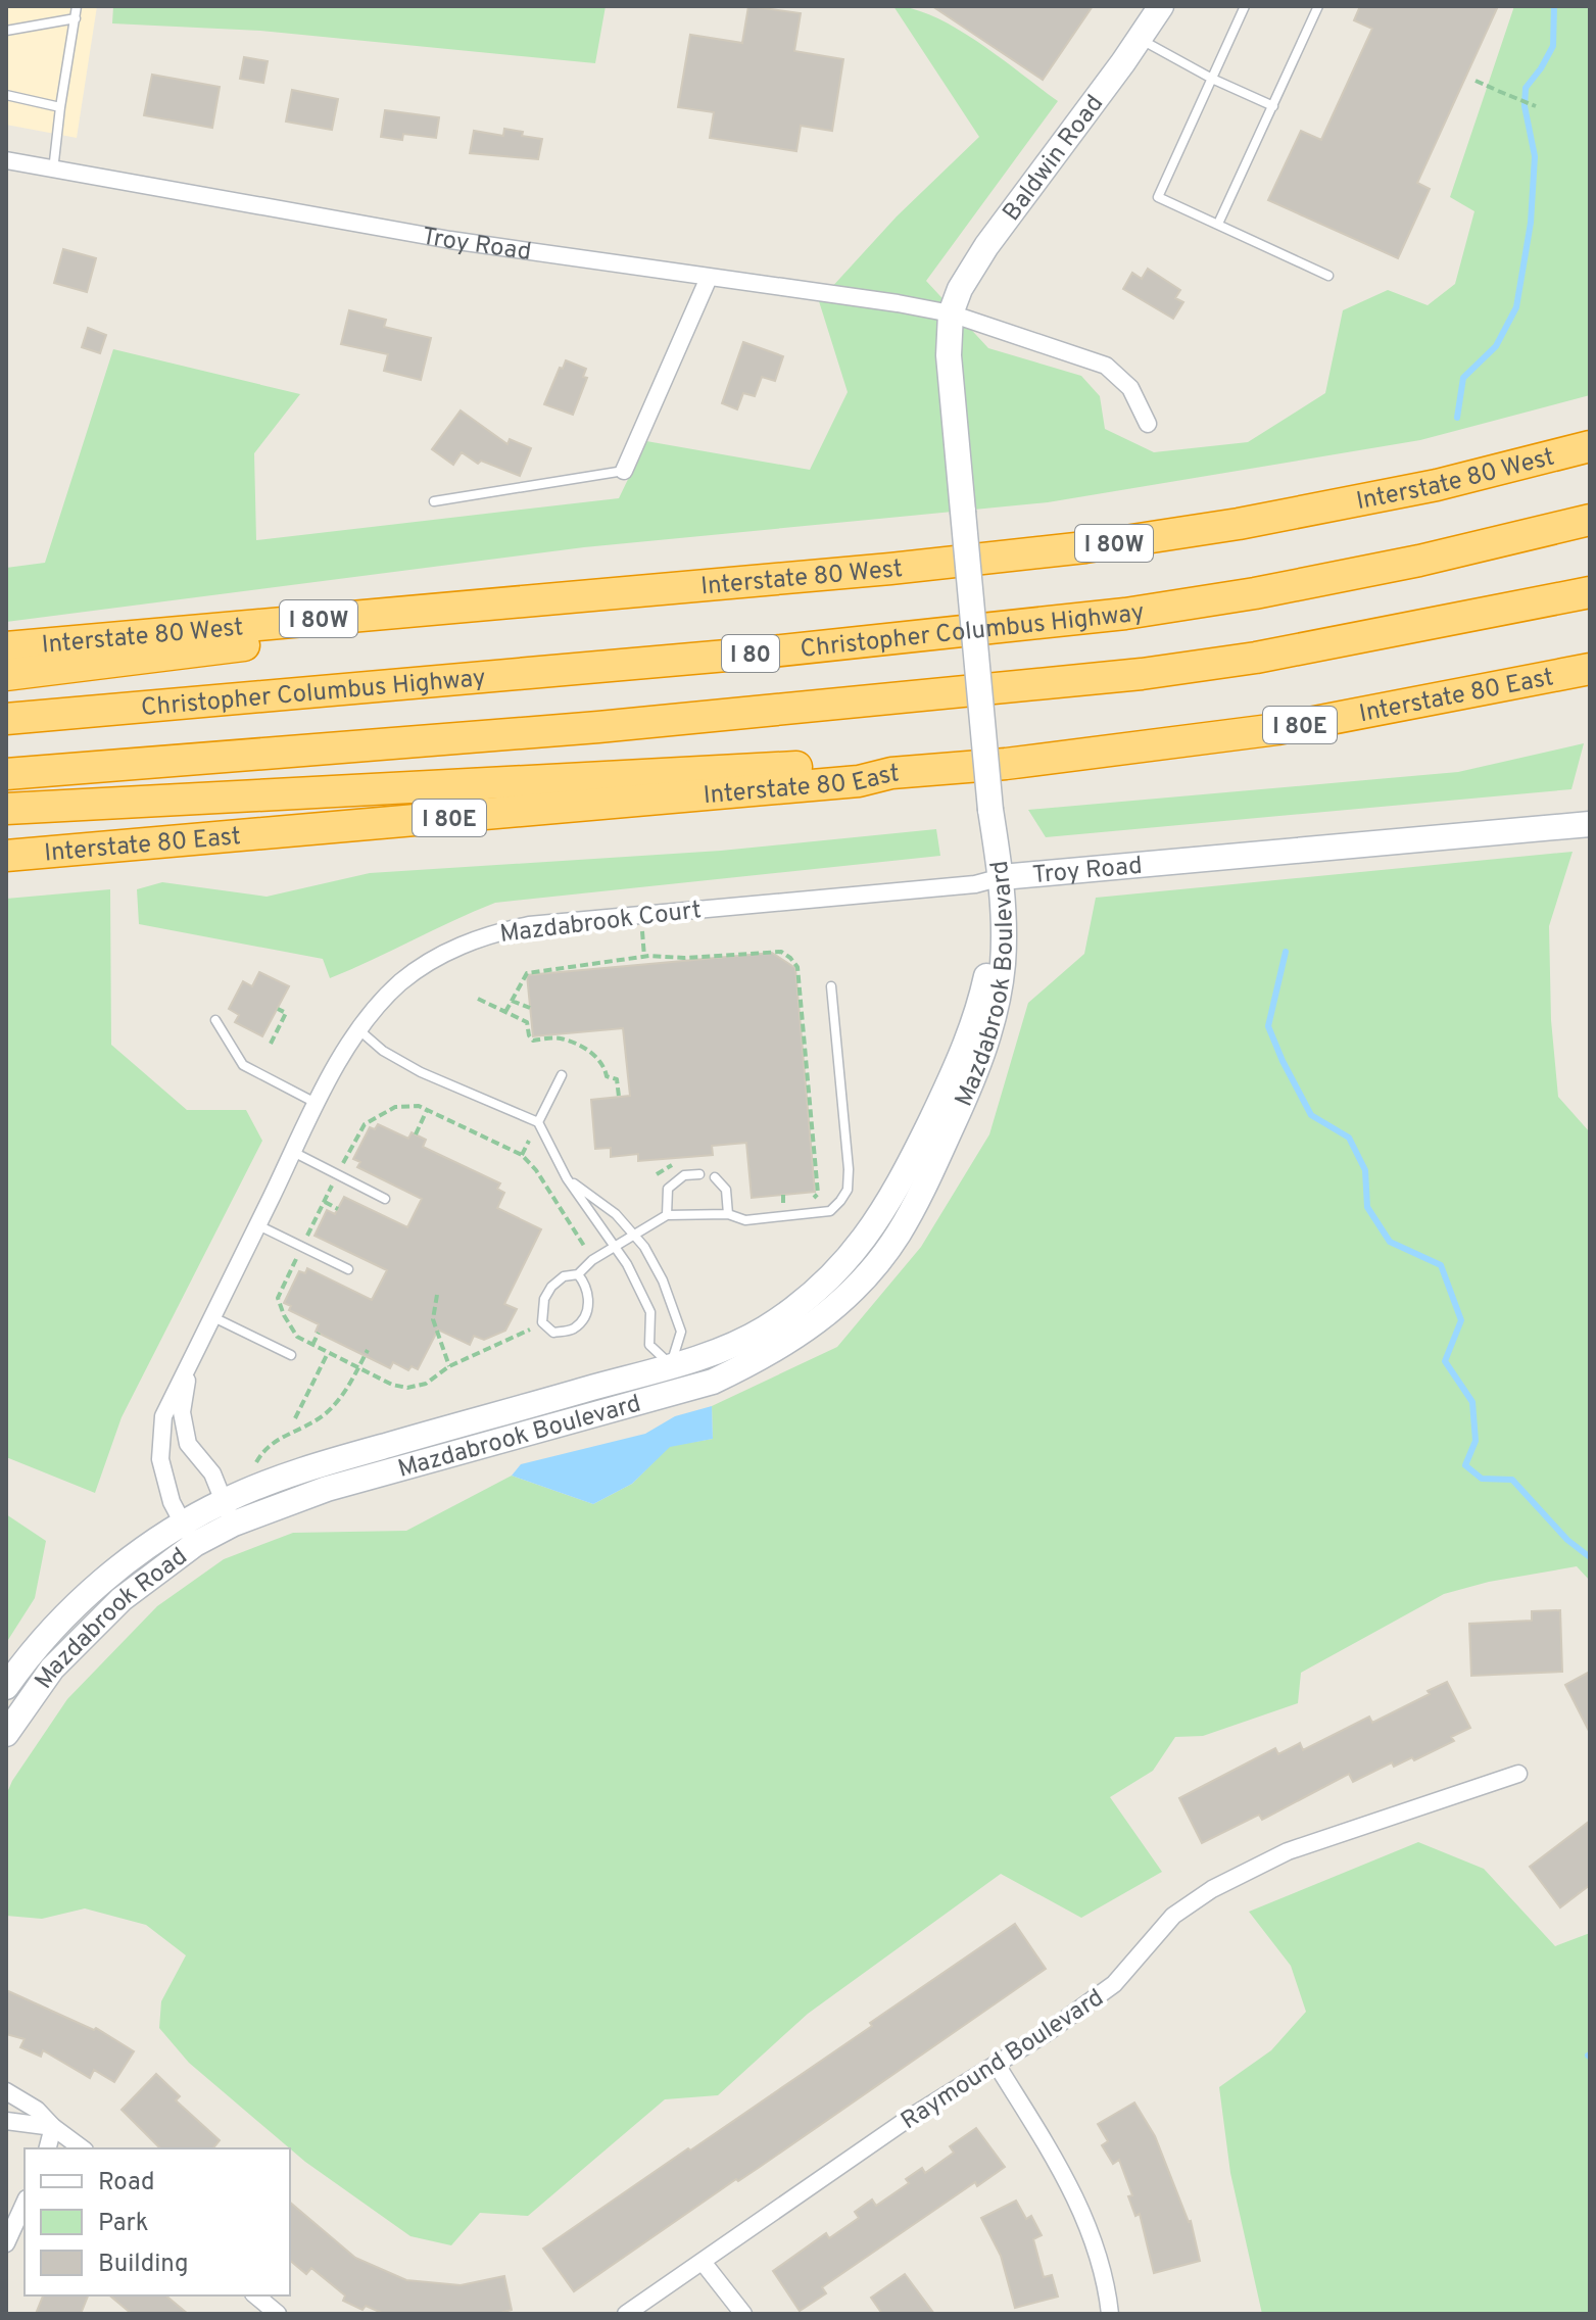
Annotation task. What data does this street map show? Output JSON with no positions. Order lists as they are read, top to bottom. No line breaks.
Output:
{"streets":{"highway":["Interstate 80 West","I 80W","Christopher Columbus Highway","I 80","Interstate 80 East","I 80E"],"street":["Baldwin Road","Troy Road","Mazdabrook Court","Mazdabrook Boulevard","Mazdabrook Road","Raymound Boulevard"]},"crossings":[["Baldwin Road","Troy Road"],["Troy Road","Mazdabrook Court"],["Troy Road","Mazdabrook Boulevard"],["Mazdabrook Court","Mazdabrook Boulevard"],["Mazdabrook Court","Mazdabrook Road"],["Mazdabrook Boulevard","Mazdabrook Road"]],"legend":["Road","Park","Building"]}
